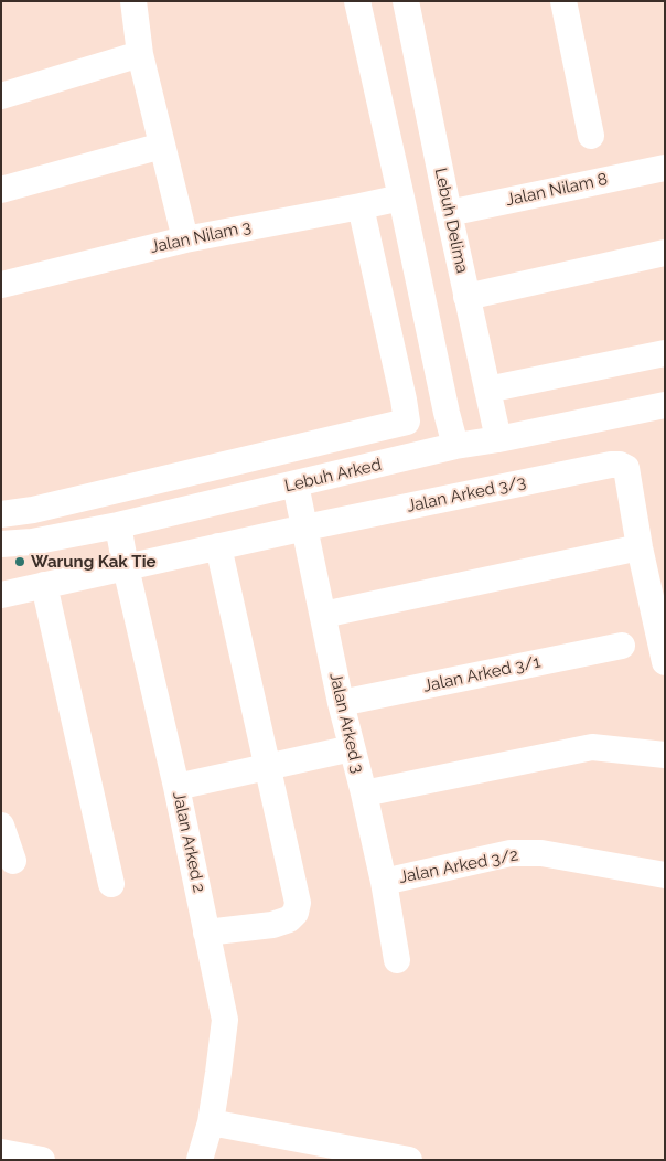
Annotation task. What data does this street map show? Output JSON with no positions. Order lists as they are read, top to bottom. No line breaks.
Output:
{"streets":{"street":["Jalan Nilam 8","Lebuh Delima","Jalan Nilam 3","Lebuh Arked","Jalan Arked 3/3","Jalan Arked 3/1","Jalan Arked 3","Jalan Arked 2","Jalan Arked 3/2"]},"crossings":[["Jalan Nilam 8","Lebuh Delima"],["Lebuh Delima","Lebuh Arked"],["Lebuh Arked","Jalan Arked 3"],["Lebuh Arked","Jalan Arked 2"],["Jalan Arked 3/3","Jalan Arked 3"],["Jalan Arked 3/3","Jalan Arked 2"],["Jalan Arked 3/1","Jalan Arked 3"],["Jalan Arked 3","Jalan Arked 3/2"]],"places":["Warung Kak Tie"]}
